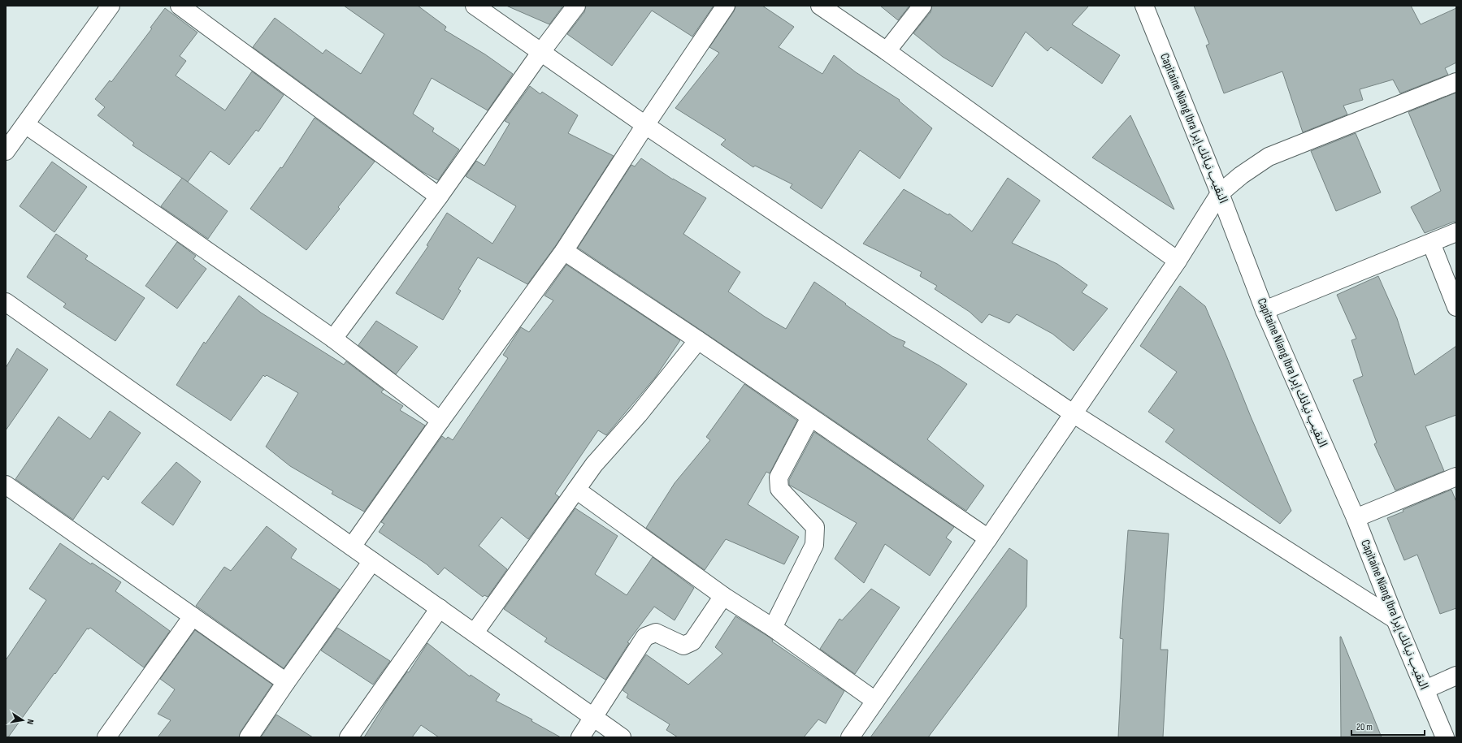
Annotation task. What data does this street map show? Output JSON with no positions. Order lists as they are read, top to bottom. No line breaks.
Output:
{"streets":{"street":["Capitaine Niang Ibra النقيب نيانك إبرا"]},"scale_bar":"20 m","north":"right"}
